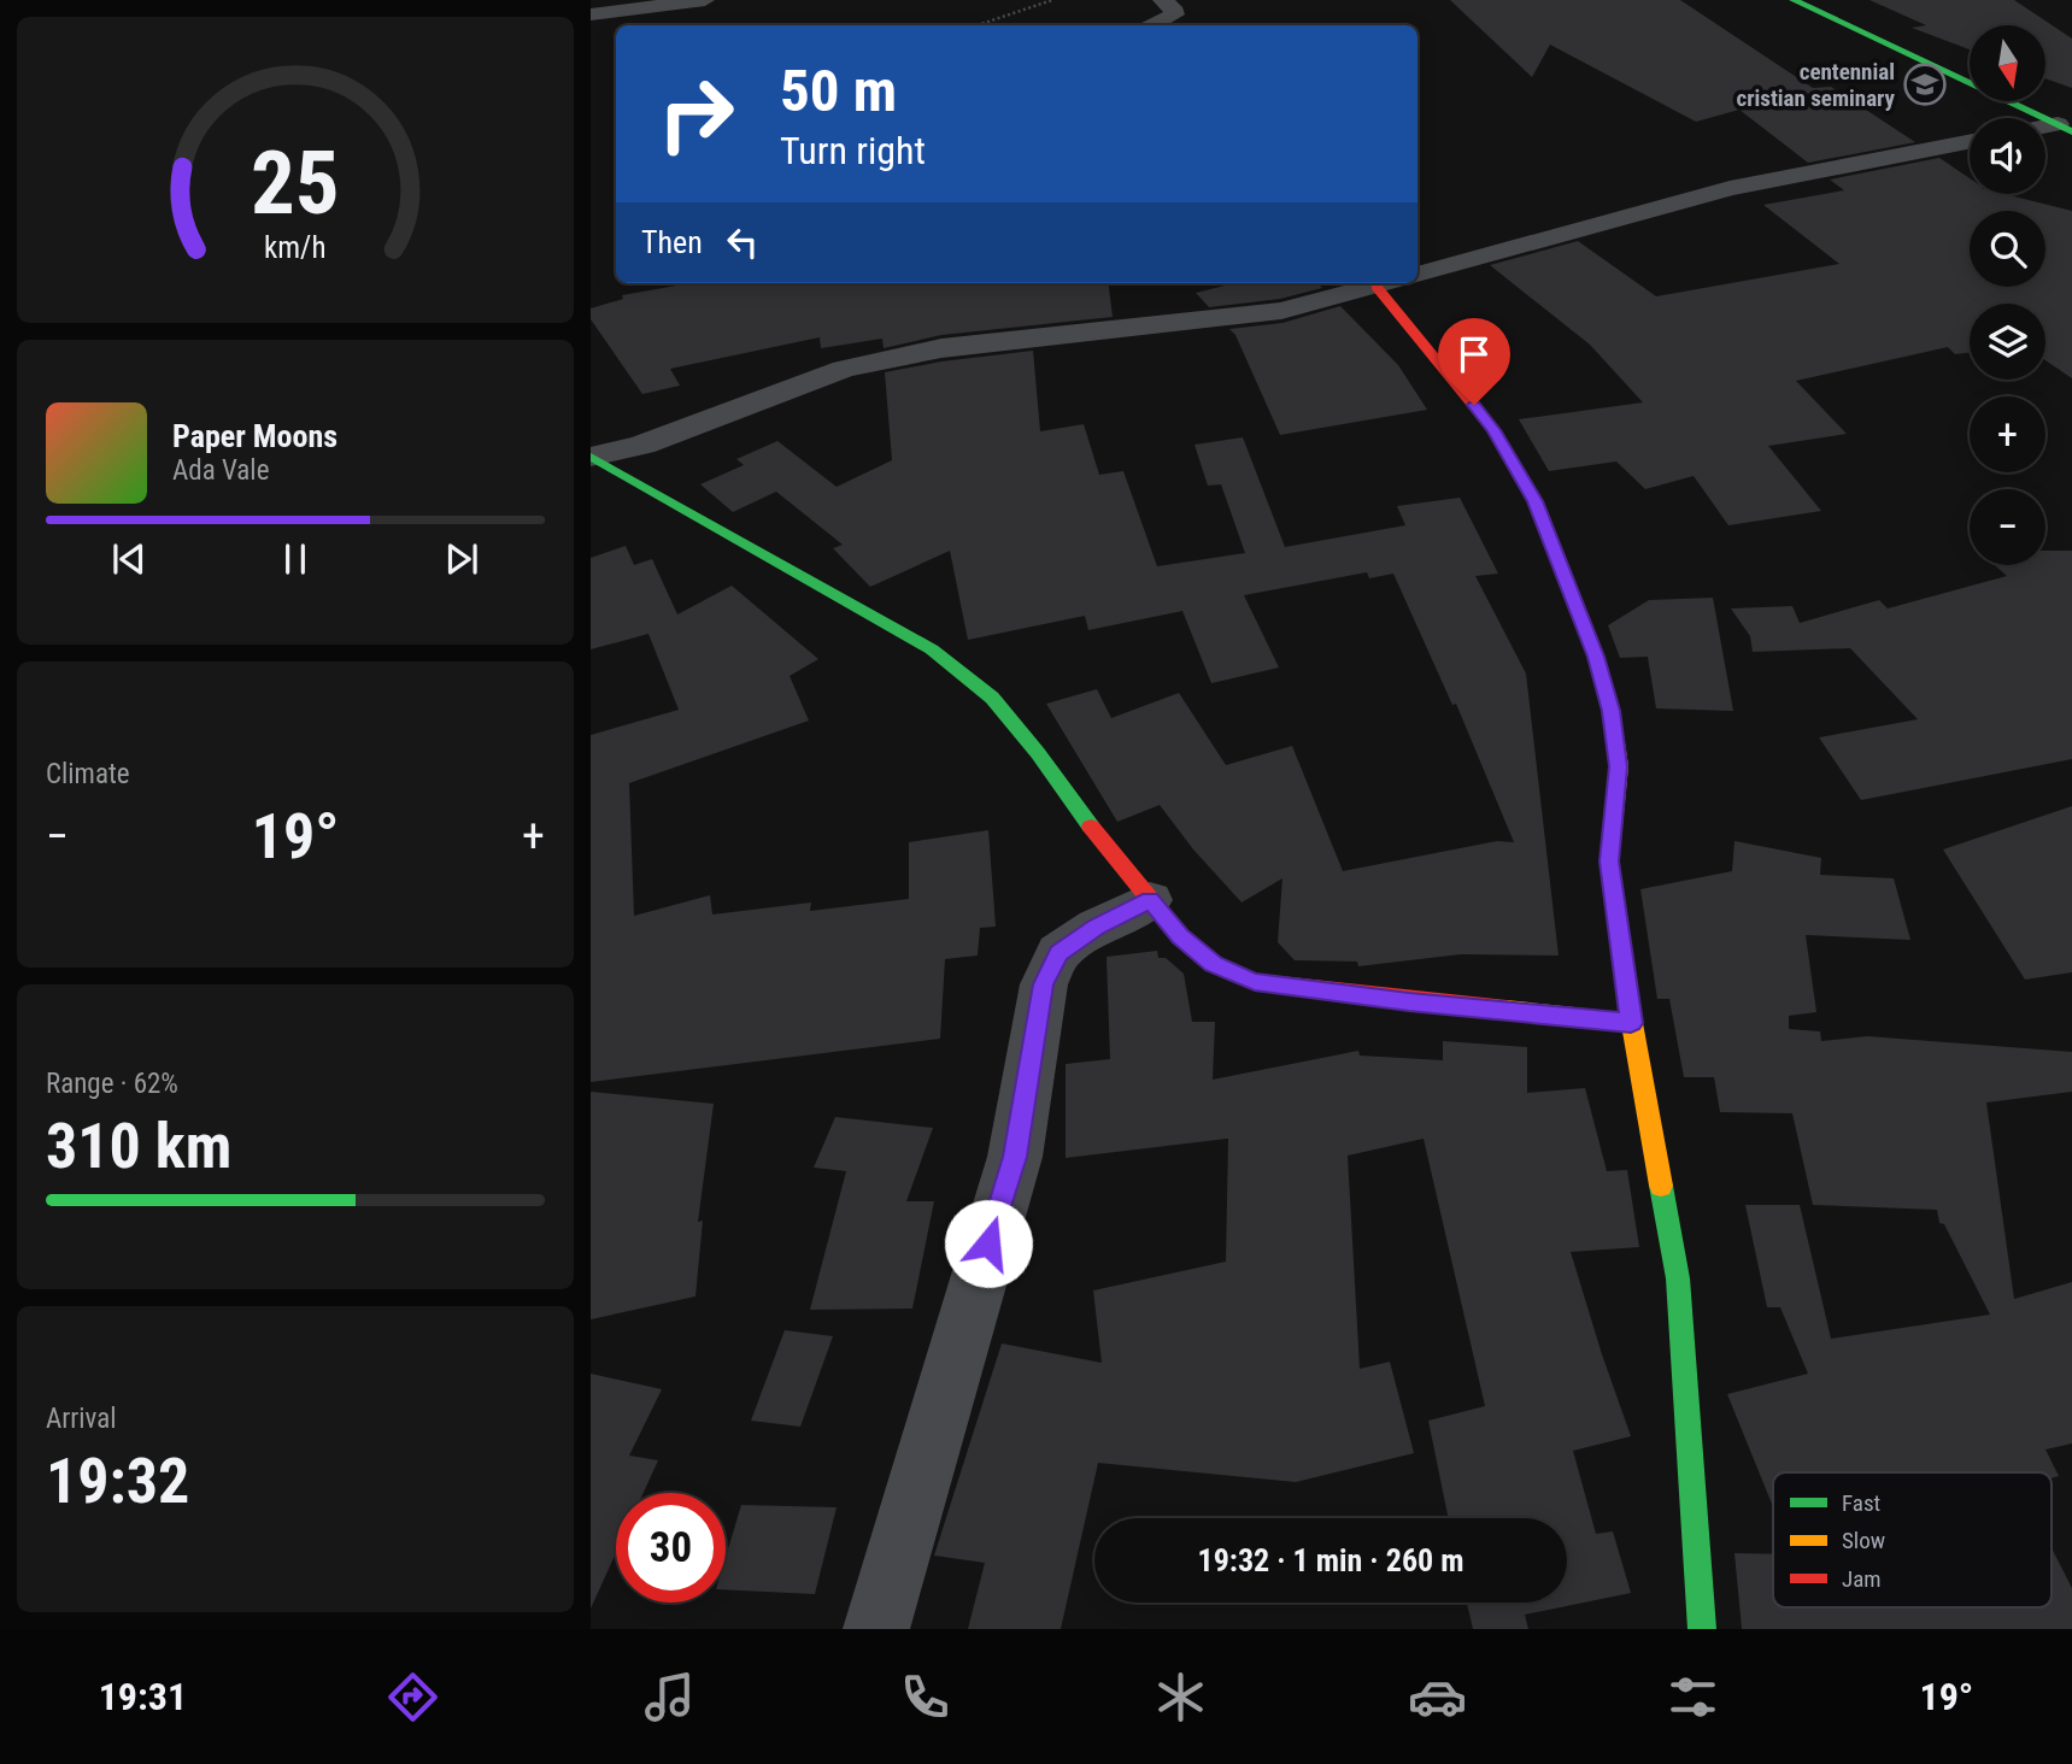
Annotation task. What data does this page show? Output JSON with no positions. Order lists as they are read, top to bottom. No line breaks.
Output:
{"places":{"school or university":["centennial cristian seminary"]},"legend":["Fast","Slow","Jam"],"north":"bottom","page":{"map_buttons":["+","−"],"turn":["50 m","Turn right"],"then":"Then","song":["Paper Moons","Ada Vale"],"tile":["Climate",["Range · 62%","310 km"],["Arrival","19:32"]],"heat":["−","19°","+"],"limit":"30","trip":"19:32 · 1 min · 260 m","tabs":["19:31","19°"],"gauge":["25","km/h"]}}
